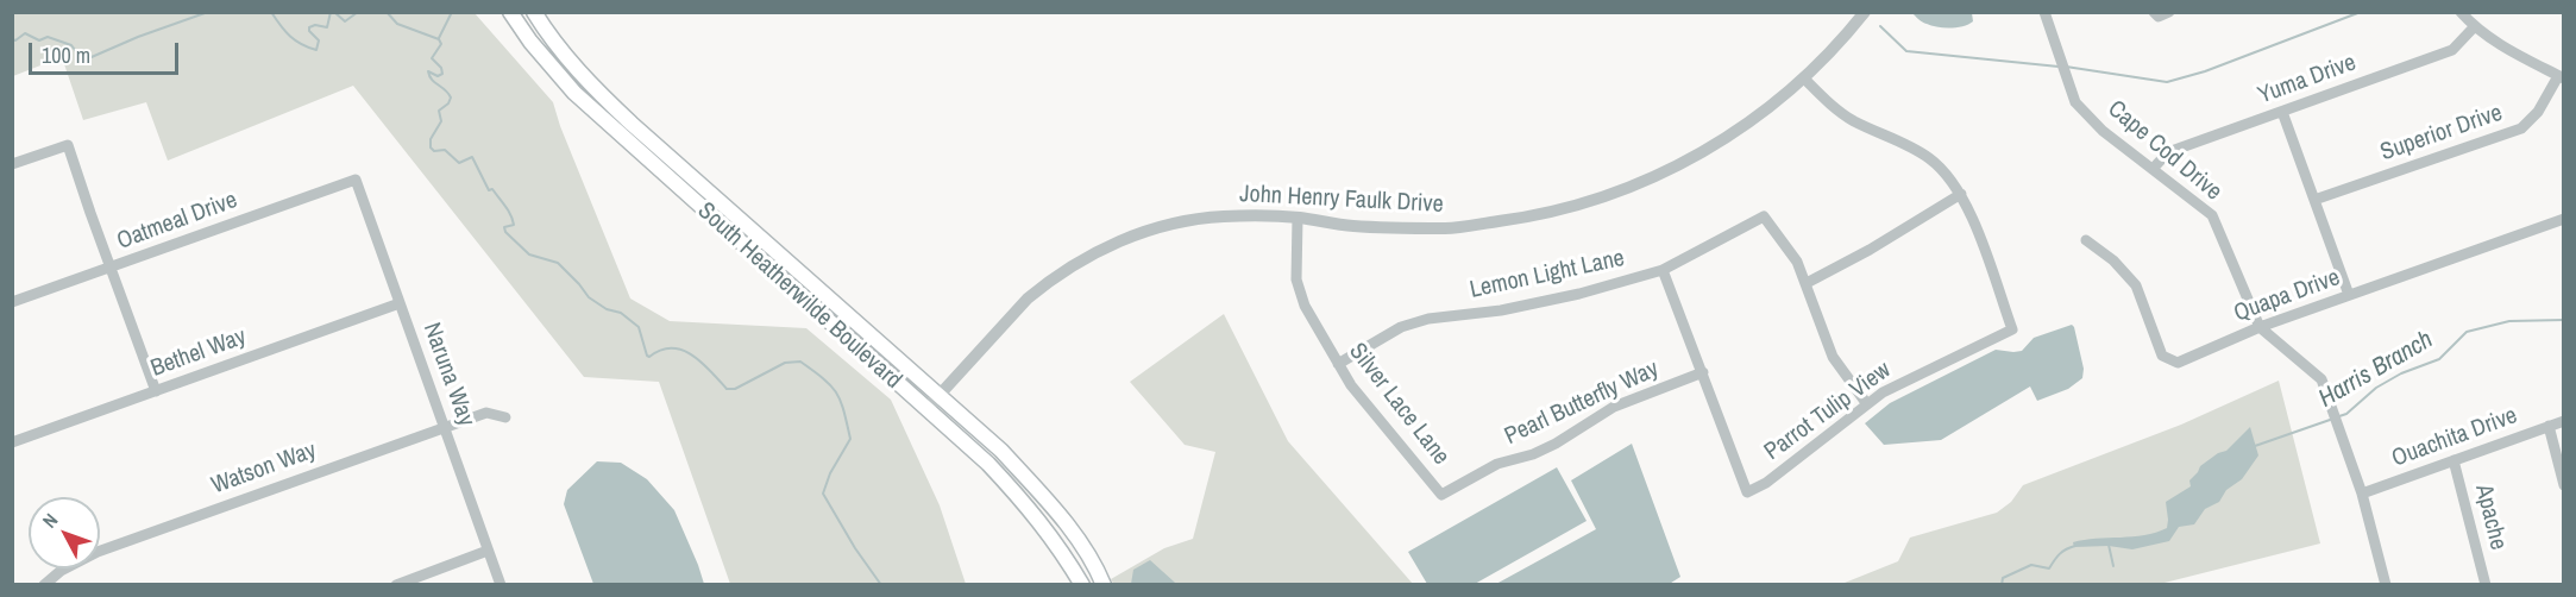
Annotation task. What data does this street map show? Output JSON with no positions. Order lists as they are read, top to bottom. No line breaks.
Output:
{"streets":{"main road":["South Heatherwilde Boulevard"],"street":["Yuma Drive","Superior Drive","Cape Cod Drive","John Henry Faulk Drive","Oatmeal Drive","Lemon Light Lane","Quapa Drive","Bethel Way","Naruna Way","Pearl Butterfly Way","Silver Lace Lane","Parrot Tulip View","Ouachita Drive","Watson Way","Apache"]},"crossings":[["Yuma Drive","Cape Cod Drive"],["Cape Cod Drive","Quapa Drive"],["Cape Cod Drive","Ouachita Drive"],["John Henry Faulk Drive","South Heatherwilde Boulevard"],["John Henry Faulk Drive","Silver Lace Lane"],["Oatmeal Drive","Naruna Way"],["Lemon Light Lane","Silver Lace Lane"],["Bethel Way","Naruna Way"],["Naruna Way","Watson Way"],["Pearl Butterfly Way","Silver Lace Lane"],["Pearl Butterfly Way","Parrot Tulip View"],["Ouachita Drive","Apache"]],"water":["Harris Branch"],"scale_bar":"100 m","north":"top left"}
